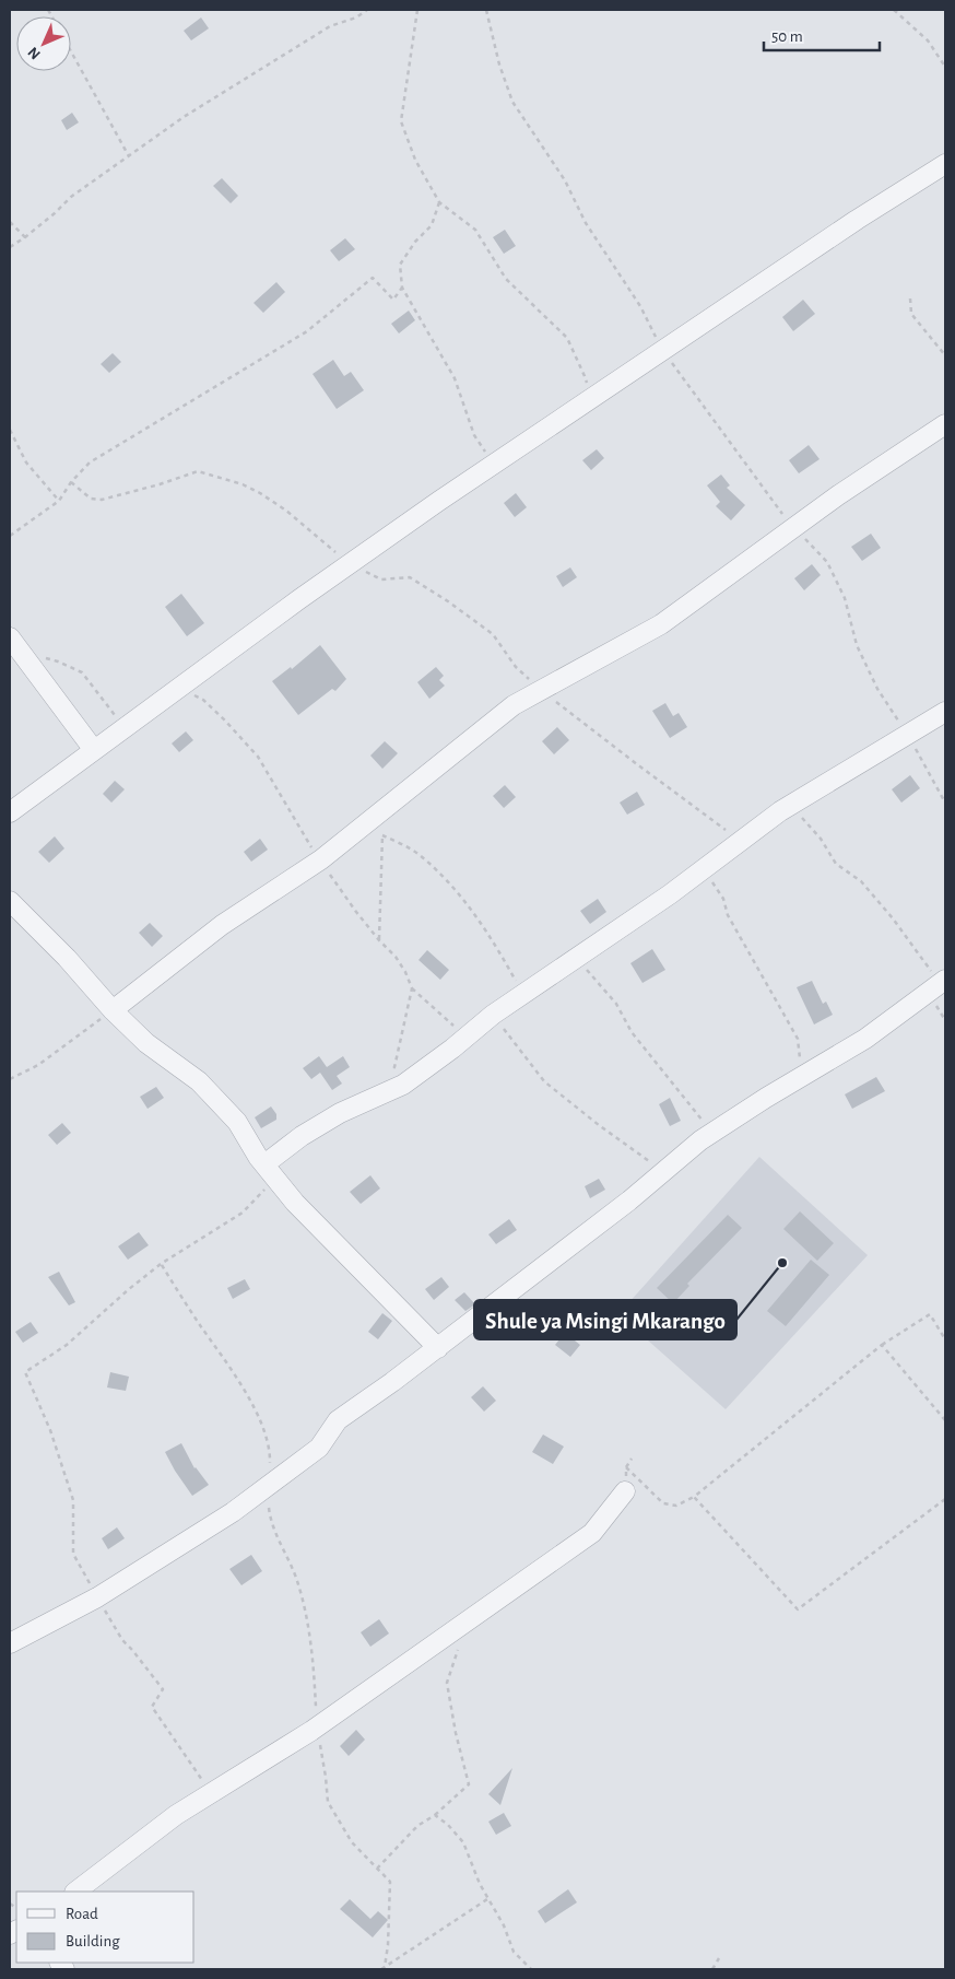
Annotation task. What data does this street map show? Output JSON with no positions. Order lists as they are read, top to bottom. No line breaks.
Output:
{"places":["Shule ya Msingi Mkarango"],"legend":["Road","Building"],"scale_bar":"50 m","north":"bottom left"}
